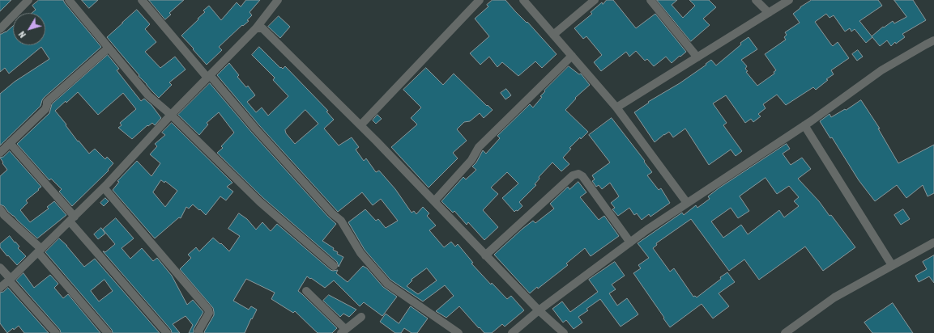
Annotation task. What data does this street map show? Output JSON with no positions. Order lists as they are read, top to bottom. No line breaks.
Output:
{"north":"bottom left"}
